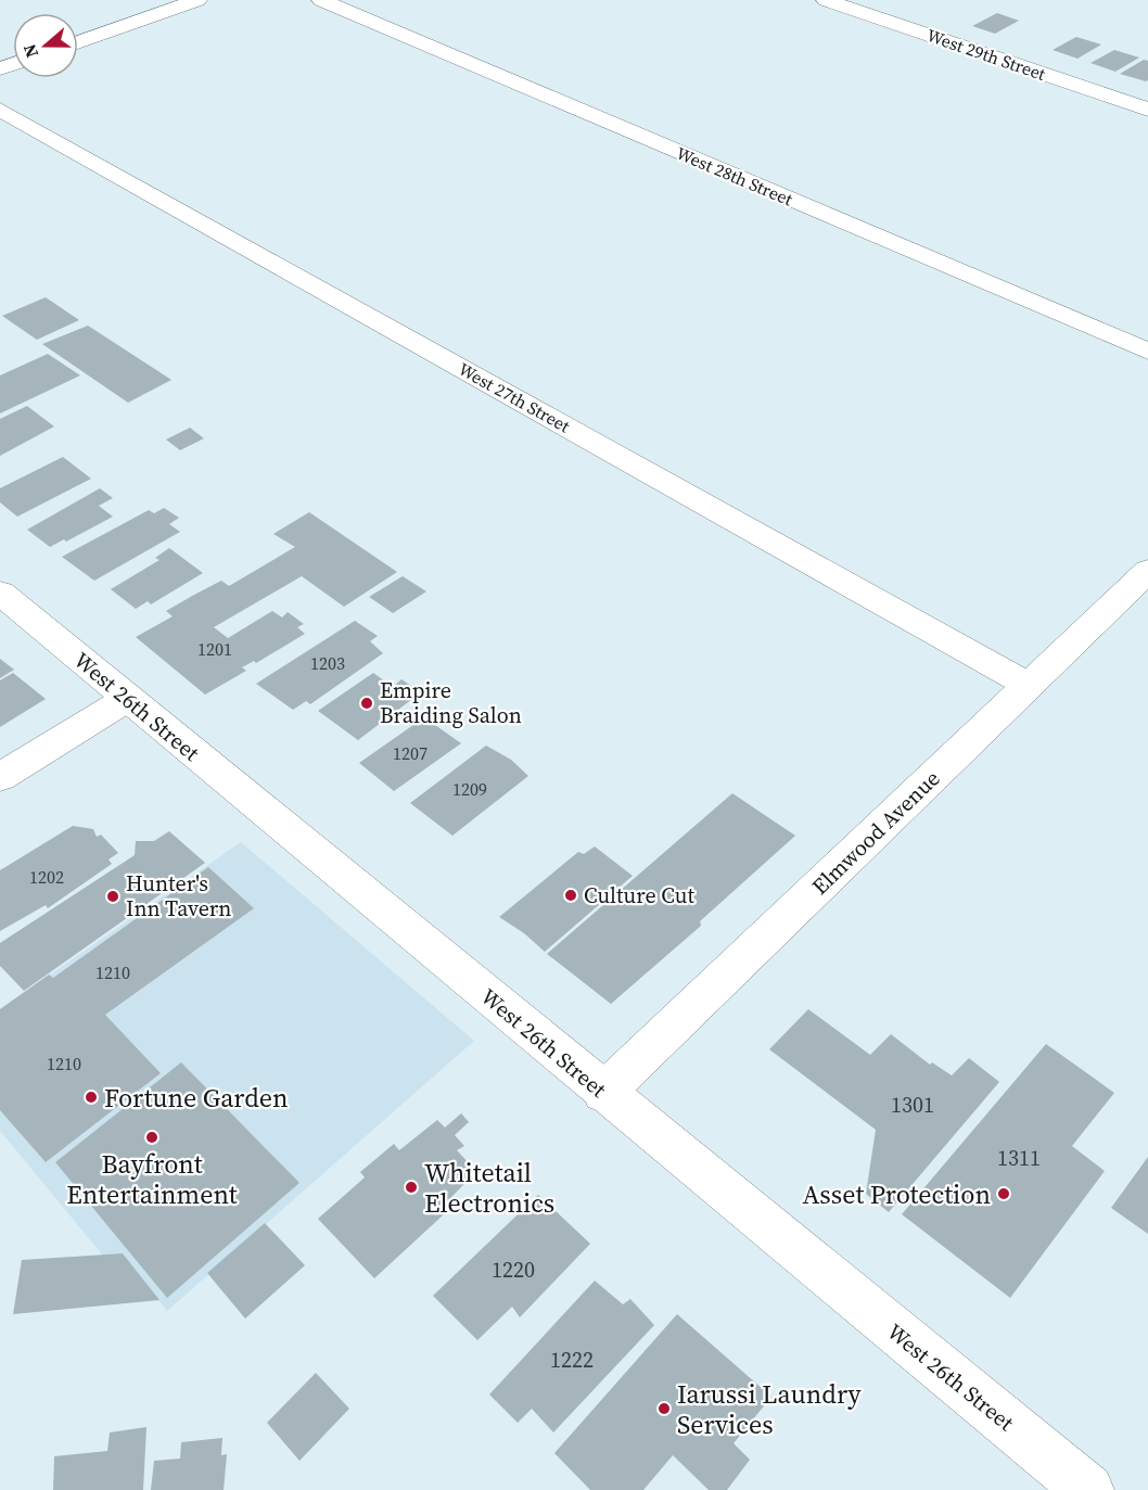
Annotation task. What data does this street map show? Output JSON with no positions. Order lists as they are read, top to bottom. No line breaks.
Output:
{"streets":{"street":["West 29th Street","West 28th Street","West 27th Street","West 26th Street","Elmwood Avenue"]},"crossings":[["West 27th Street","Elmwood Avenue"],["West 26th Street","Elmwood Avenue"]],"places":["Empire Braiding Salon","Culture Cut","Hunter's Inn Tavern","Fortune Garden","Bayfront Entertainment","Whitetail Electronics","Asset Protection","Iarussi Laundry Services"],"house_numbers":["1201","1203","1207","1209","1202","1210","1210","1301","1311","1220","1222"],"north":"left"}
